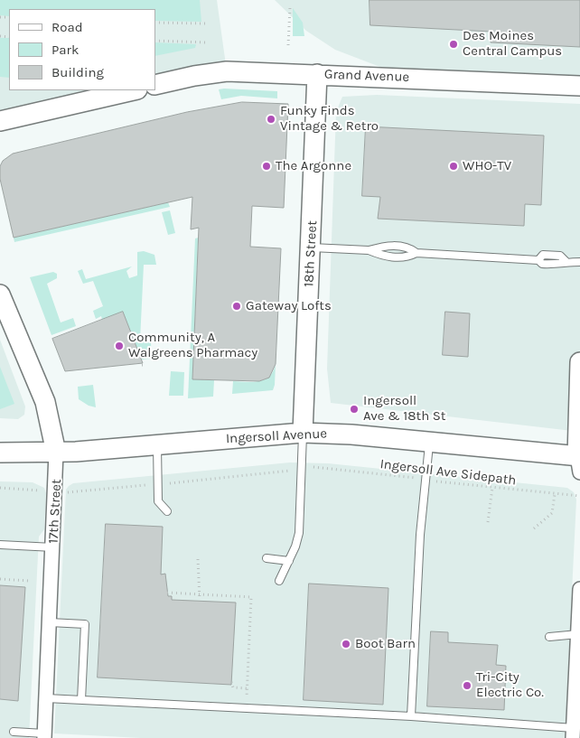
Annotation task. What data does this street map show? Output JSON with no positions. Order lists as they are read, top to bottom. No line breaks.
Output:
{"streets":{"main road":["Grand Avenue","18th Street","Ingersoll Avenue","17th Street"],"path":["Ingersoll Ave Sidepath"]},"crossings":[["Grand Avenue","18th Street"],["18th Street","Ingersoll Avenue"],["Ingersoll Avenue","17th Street"]],"places":["Des Moines Central Campus","Funky Finds Vintage & Retro","The Argonne","WHO-TV","Gateway Lofts","Community, A Walgreens Pharmacy","Ingersoll Ave & 18th St","Boot Barn","Tri-City Electric Co."],"legend":["Road","Park","Building"]}
